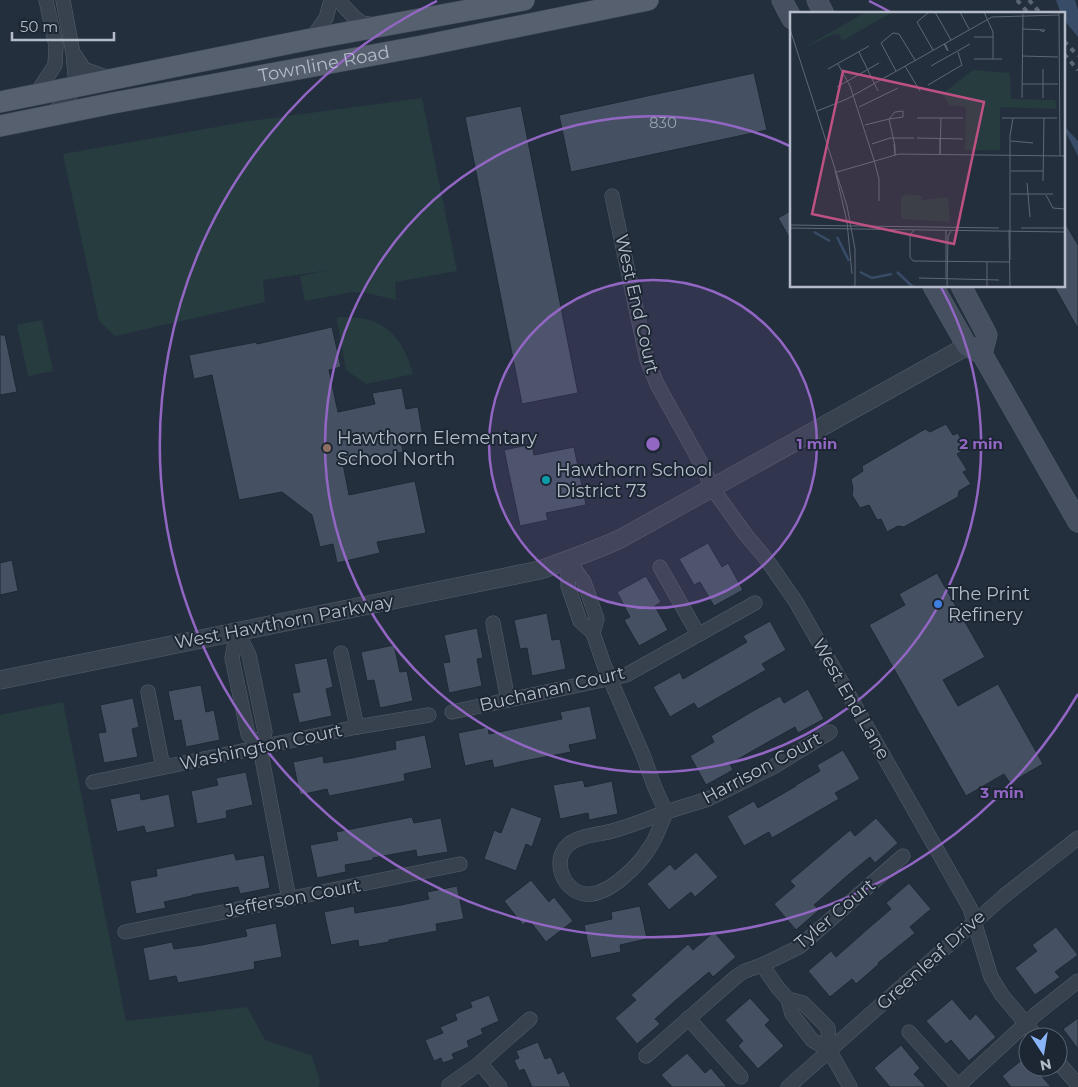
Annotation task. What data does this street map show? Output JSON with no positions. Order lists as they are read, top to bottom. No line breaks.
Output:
{"streets":{"main road":["Townline Road"],"street":["West End Court","West Hawthorn Parkway","Buchanan Court","West End Lane","Washington Court","Harrison Court","Jefferson Court","Tyler Court","Greenleaf Drive"]},"crossings":[["West End Court","West Hawthorn Parkway"],["West End Court","West End Lane"],["West Hawthorn Parkway","West End Lane"],["West End Lane","Greenleaf Drive"]],"places":["Hawthorn Elementary School North","Hawthorn School District 73","The Print Refinery"],"house_numbers":["830"],"scale_bar":"50 m","north":"bottom","rings":["1 min","2 min","3 min"]}
